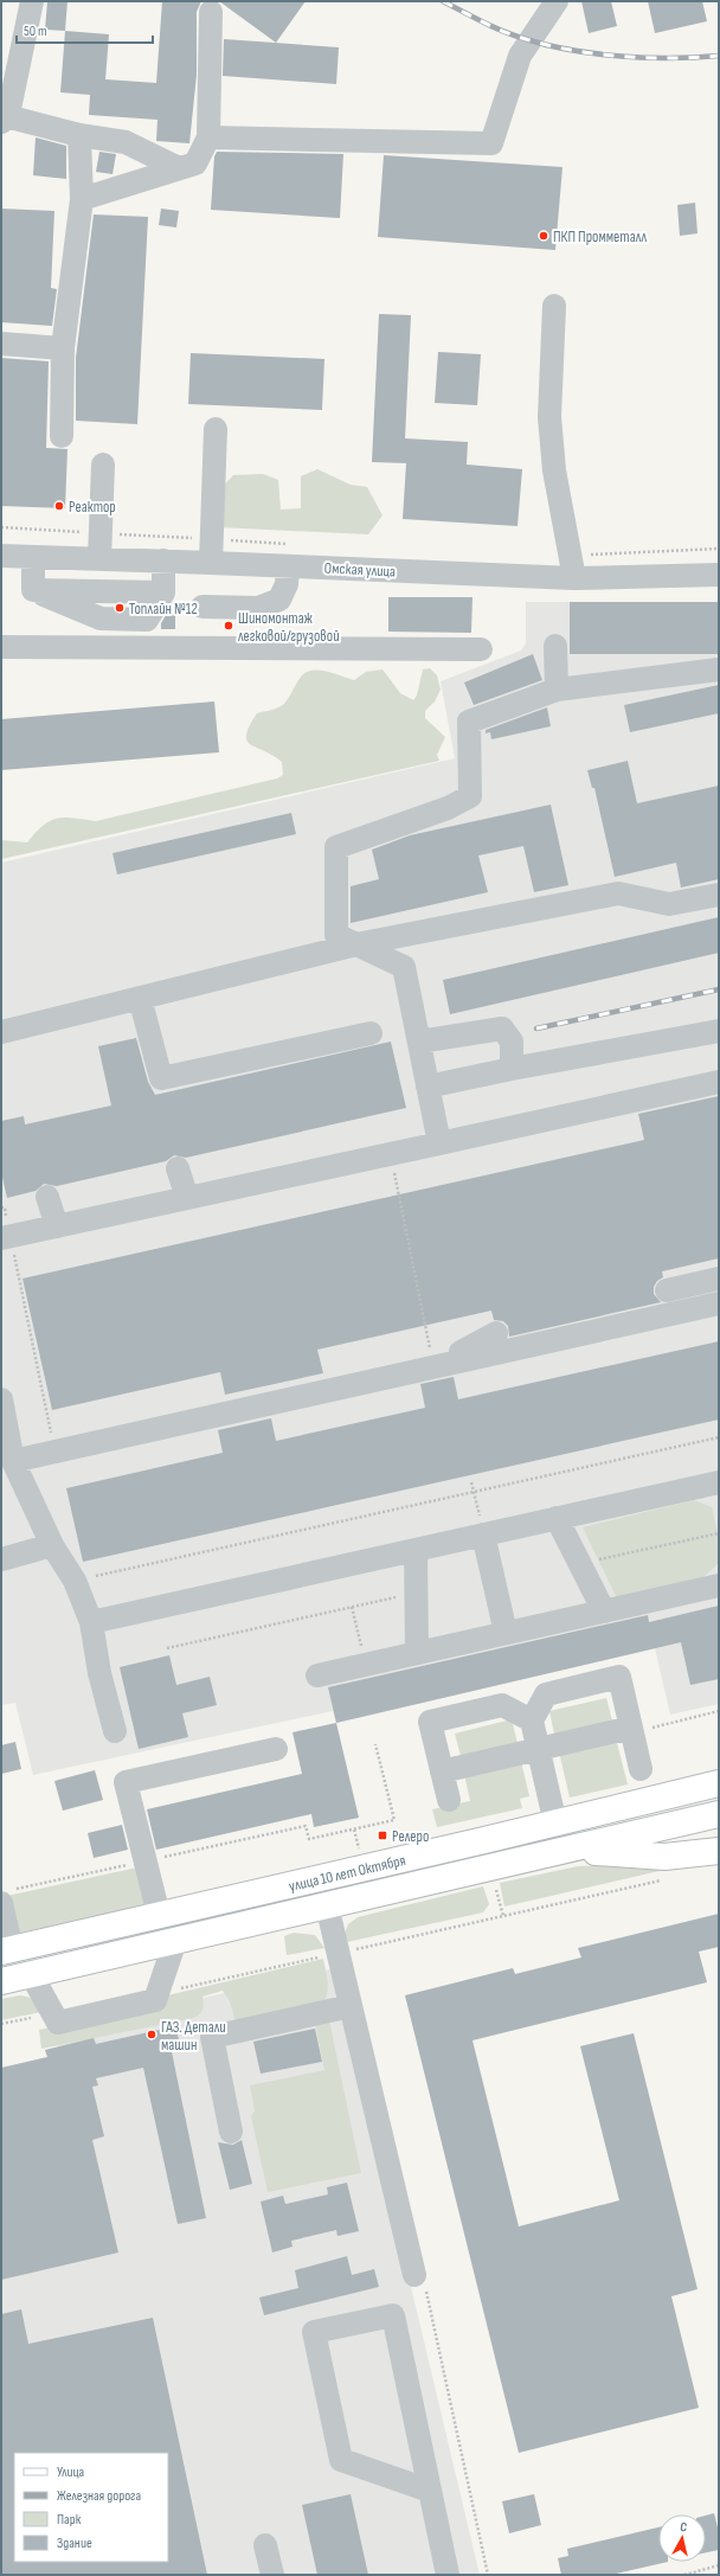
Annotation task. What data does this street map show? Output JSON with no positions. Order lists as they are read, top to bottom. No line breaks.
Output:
{"streets":{"main road":["улица 10 лет Октября"],"street":["Омская улица"]},"places":{"other":["ПКП Промметалл","Реактор","Топлайн №12","Шиномонтаж легковой/грузовой","ГАЗ. Детали машин"],"transit":["Релеро"]},"legend":["Улица","Железная дорога","Парк","Здание"],"scale_bar":"50 m","north":"top"}
